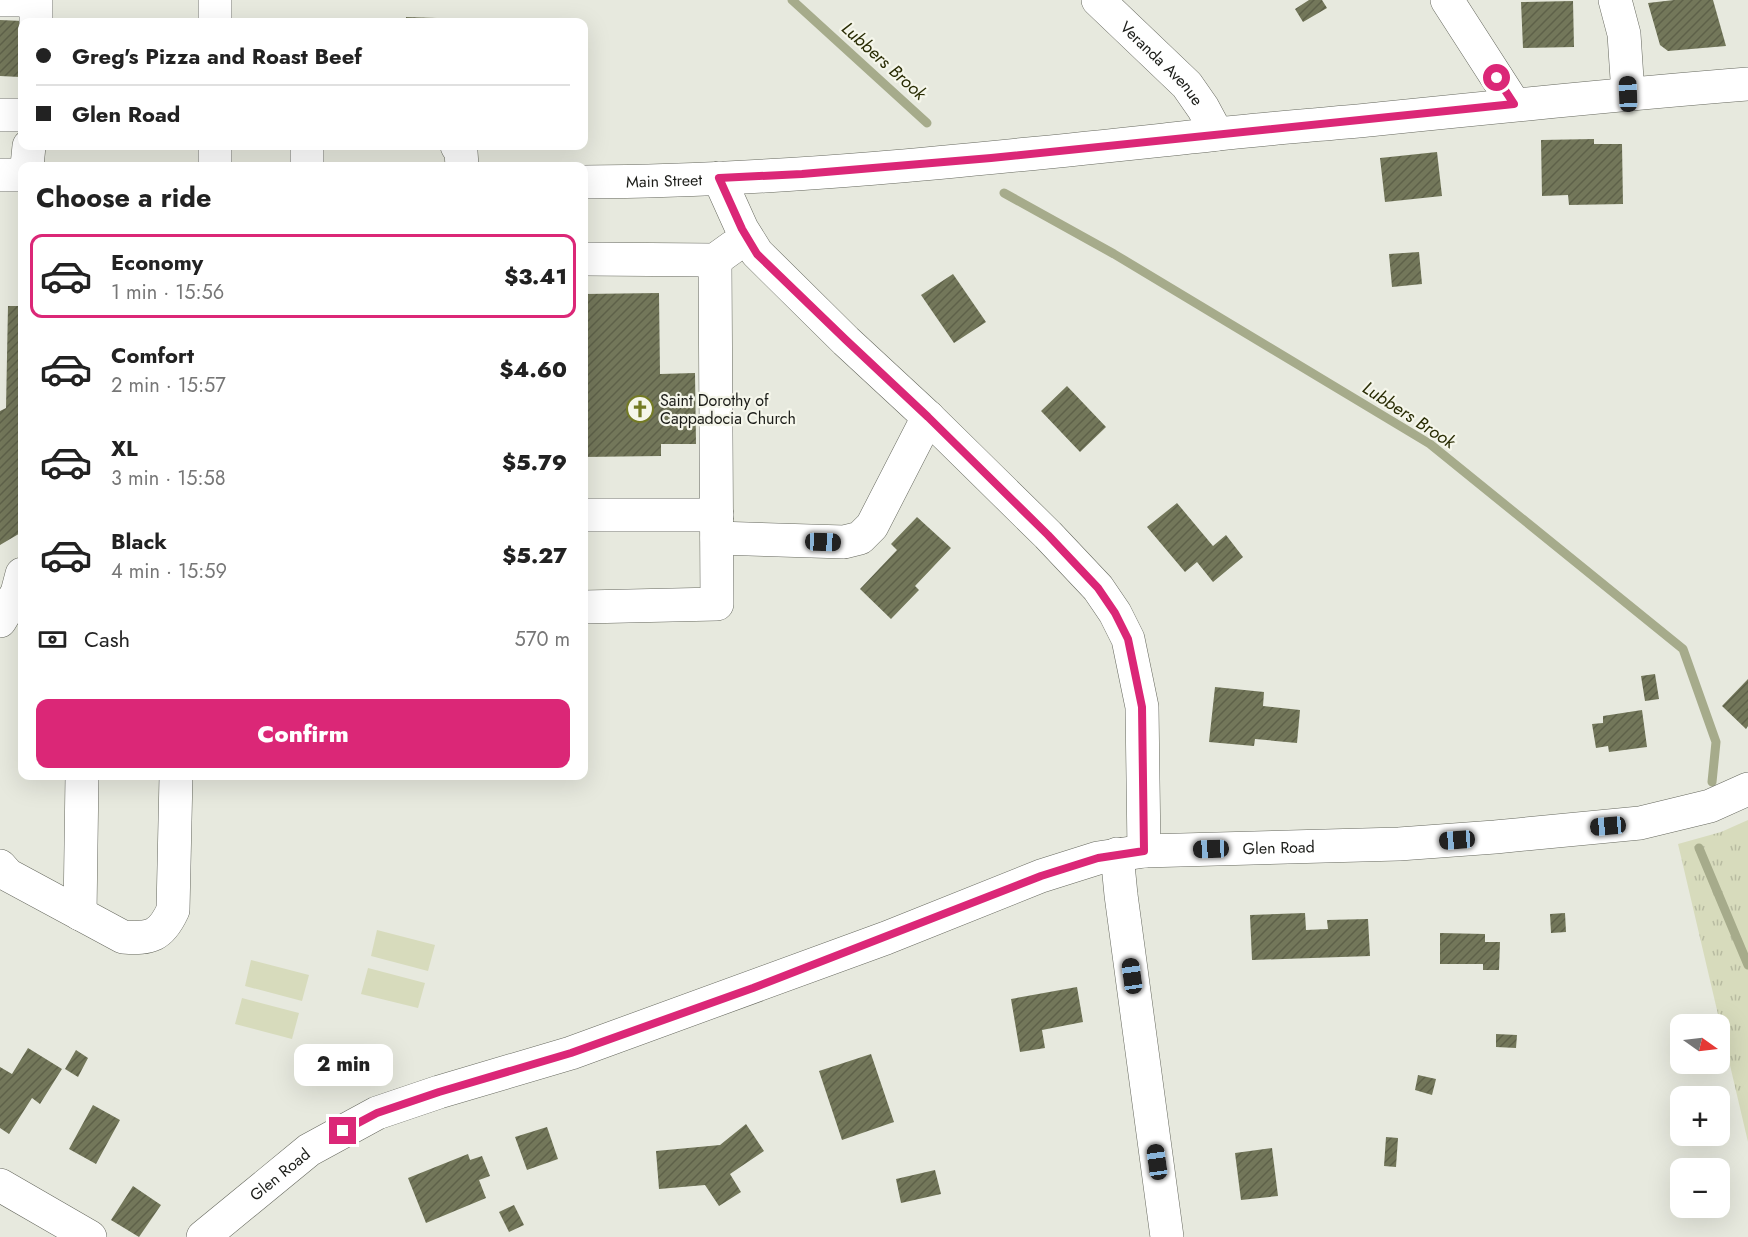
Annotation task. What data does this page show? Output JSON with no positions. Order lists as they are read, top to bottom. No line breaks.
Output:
{"streets":{"street":["Veranda Avenue","Main Street","Glen Road"]},"crossings":[["Veranda Avenue","Main Street"]],"water":["Lubbers Brook"],"places":{"church":["Saint Dorothy of Cappadocia Church"]},"north":"right","page":{"banner":["Greg's Pizza and Roast Beef","Glen Road"],"heading":"Choose a ride","list":[{"name":"Economy","note":"1 min · 15:56","value":"$3.41"},{"name":"Comfort","note":"2 min · 15:57","value":"$4.60"},{"name":"XL","note":"3 min · 15:58","value":"$5.79"},{"name":"Black","note":"4 min · 15:59","value":"$5.27"}],"pay":["Cash","570 m"],"buttons":"Confirm","map_buttons":["+","−"],"bubble":"2 min"}}
